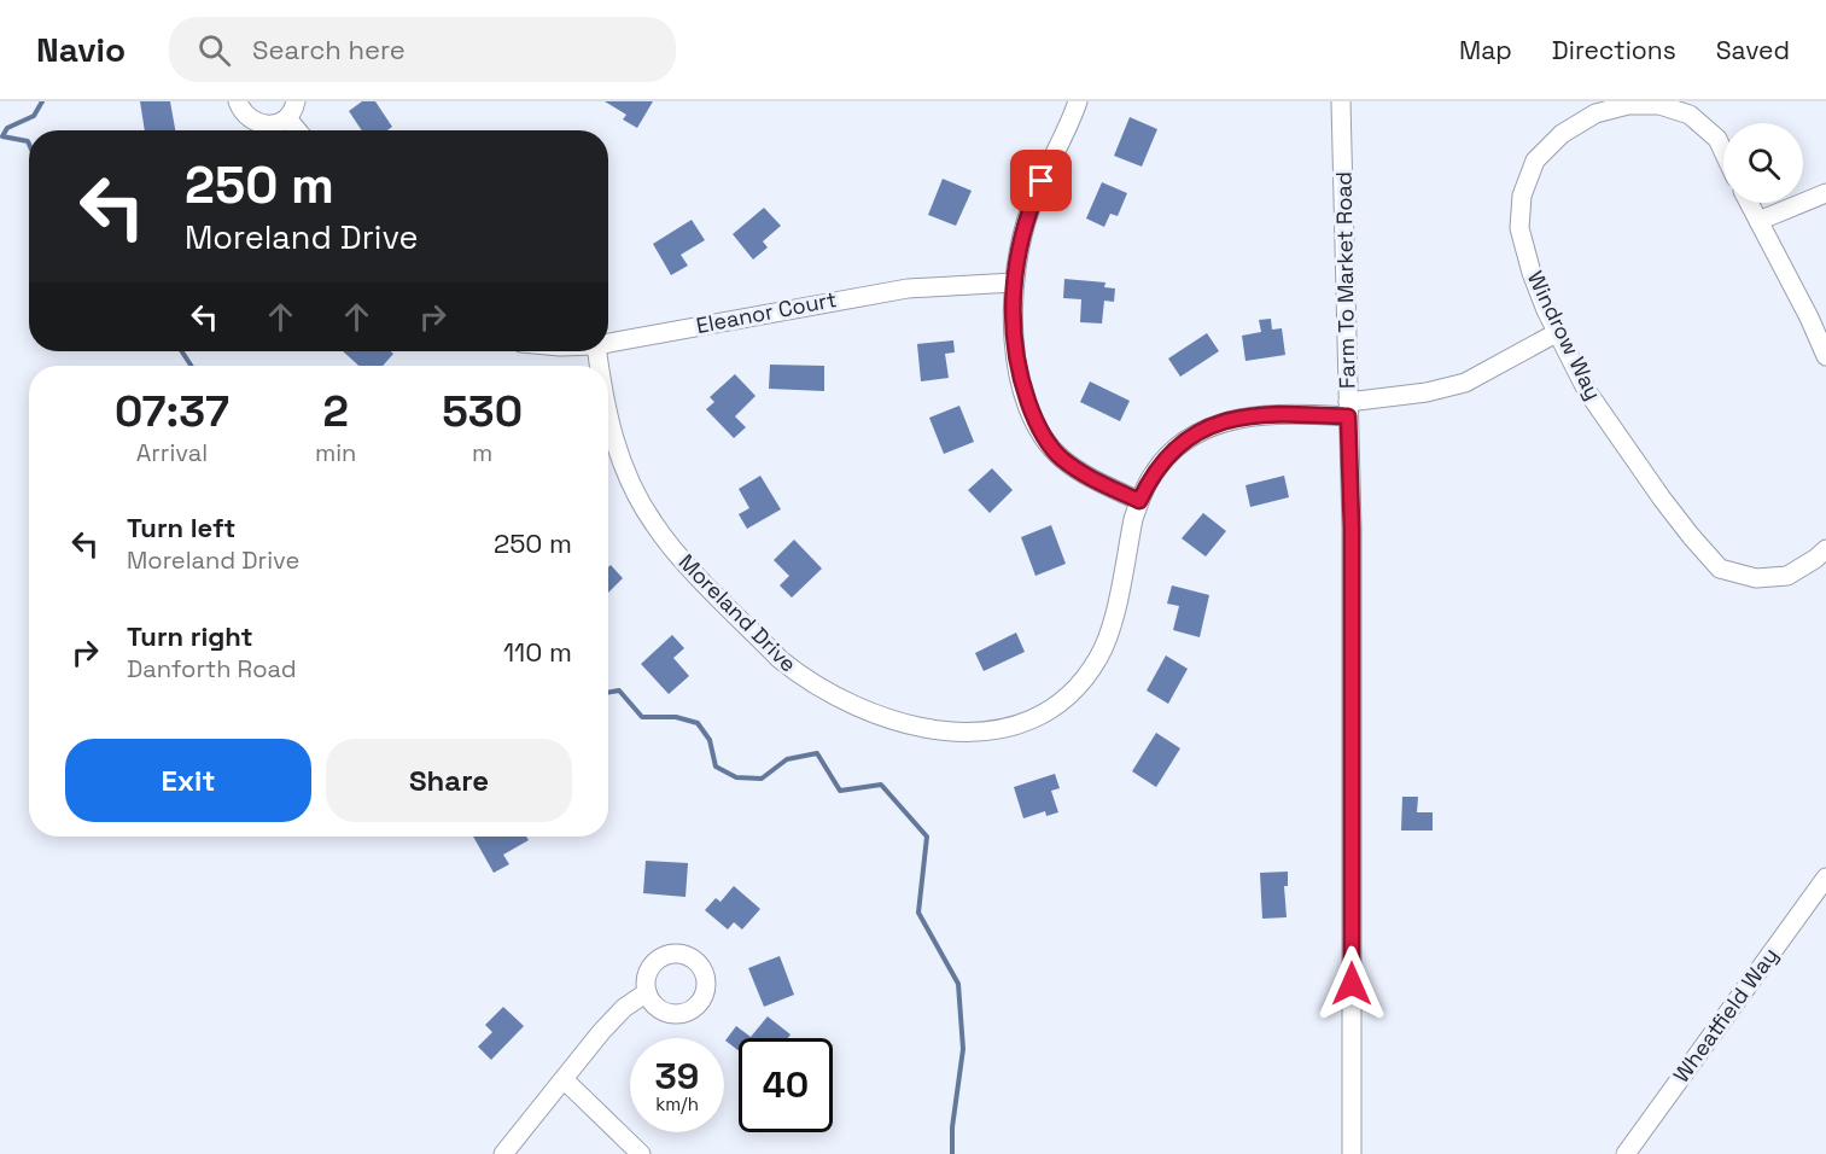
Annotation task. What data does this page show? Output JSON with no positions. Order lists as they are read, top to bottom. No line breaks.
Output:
{"streets":{"street":["Farm To Market Road","Eleanor Court","Windrow Way","Moreland Drive","Wheatfield Way"]},"crossings":[["Farm To Market Road","Moreland Drive"],["Windrow Way","Moreland Drive"]],"page":{"header":"Navio","search":"Search here","nav":["Map","Directions","Saved"],"turn":["250 m","Moreland Drive"],"eta":["07:37","Arrival","2","min","530","m"],"list":[{"name":"Turn left","note":"Moreland Drive","value":"250 m"},{"name":"Turn right","note":"Danforth Road","value":"110 m"}],"buttons":["Exit","Share"],"speed":"39 km/h","limit":"40"}}
